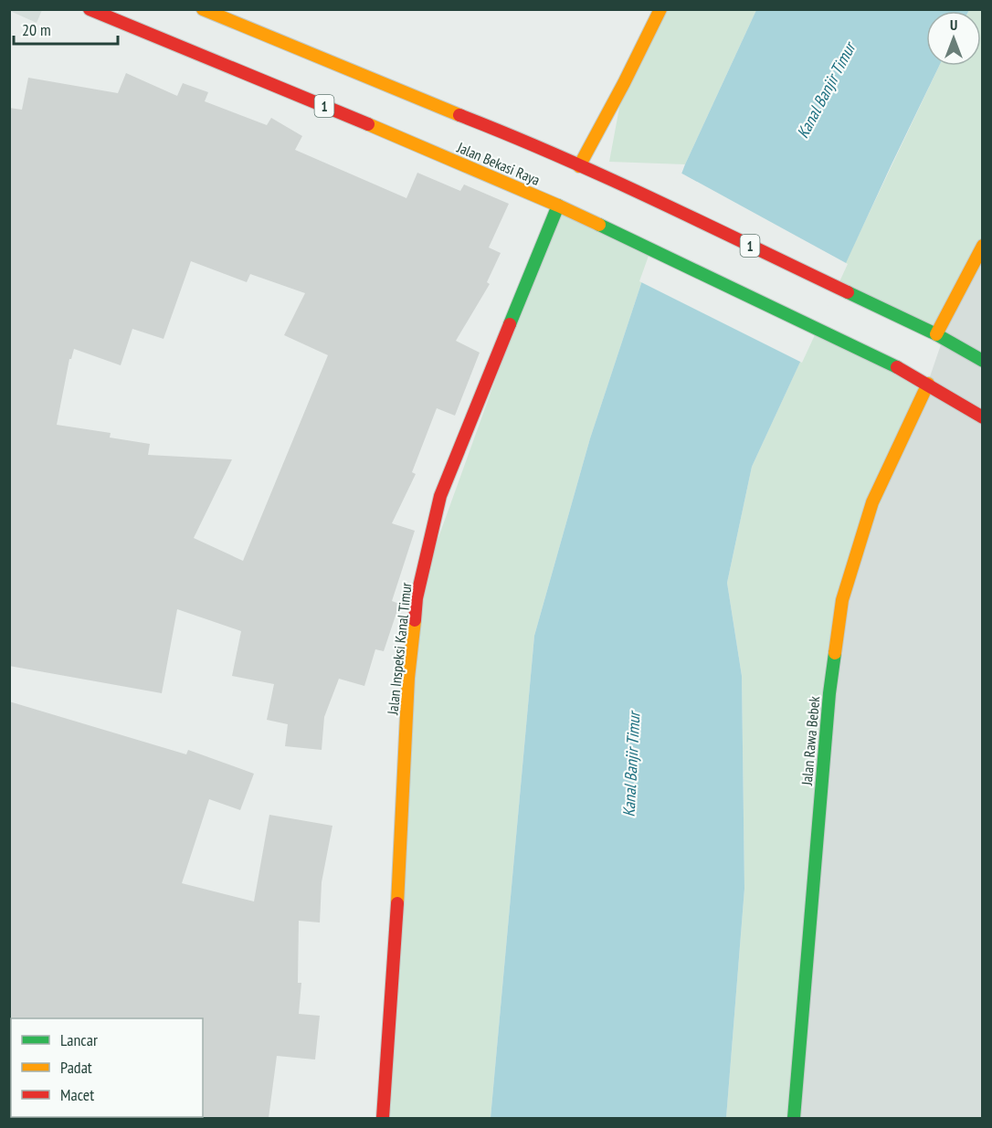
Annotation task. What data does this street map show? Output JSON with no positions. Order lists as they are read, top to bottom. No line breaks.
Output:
{"streets":{"main road":["1","Jalan Bekasi Raya","Jalan Inspeksi Kanal Timur","Jalan Rawa Bebek"]},"crossings":[["1","Jalan Bekasi Raya"],["1","Jalan Rawa Bebek"],["Jalan Bekasi Raya","Jalan Inspeksi Kanal Timur"],["Jalan Bekasi Raya","Jalan Rawa Bebek"]],"water":["Kanal Banjir Timur"],"legend":["Lancar","Padat","Macet"],"scale_bar":"20 m","north":"top"}
